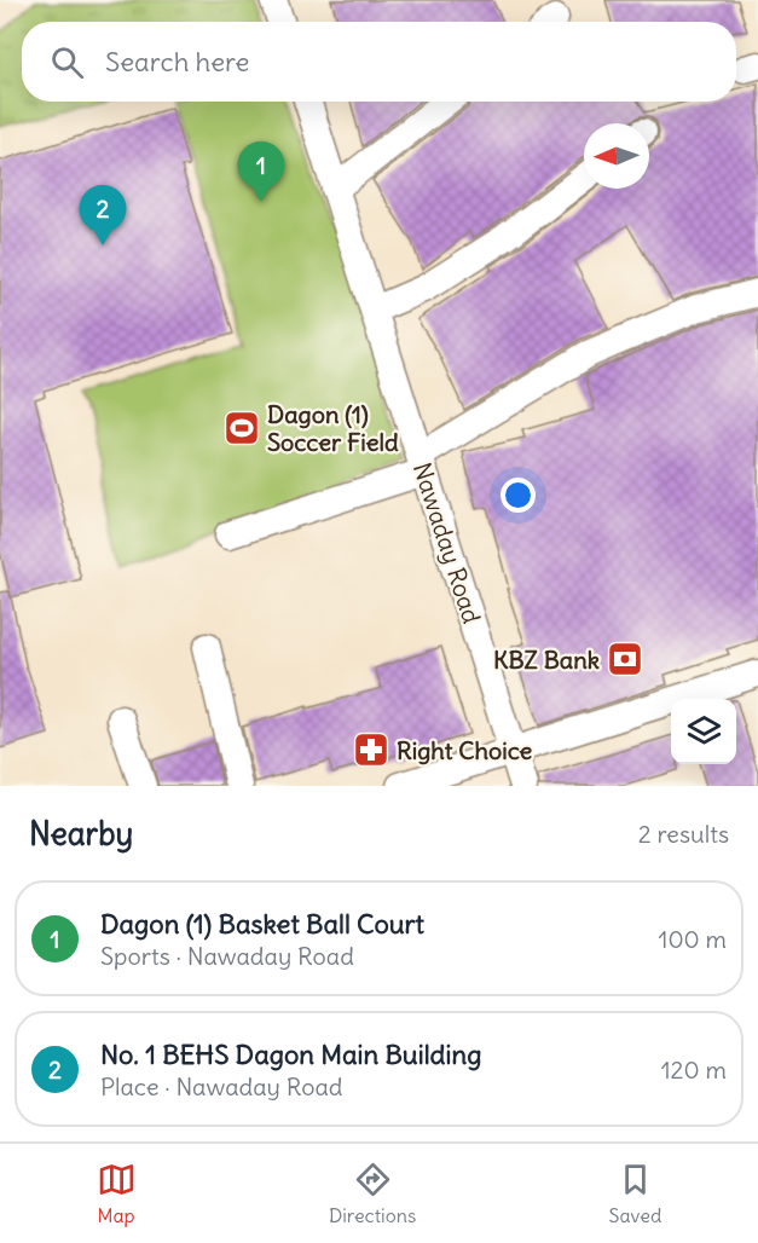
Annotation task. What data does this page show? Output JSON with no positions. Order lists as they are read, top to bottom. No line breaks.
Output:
{"streets":{"street":["Nawaday Road"]},"places":{"sports":["Dagon (1) Soccer Field"],"bank":["KBZ Bank"],"pharmacy":["Right Choice"]},"north":"left","page":{"search":"Search here","pins":["1","2"],"heading":["Nearby","2 results"],"list":[{"mark":"1","name":"Dagon (1) Basket Ball Court","note":"Sports · Nawaday Road","value":"100 m"},{"mark":"2","name":"No. 1 BEHS Dagon Main Building","note":"Place · Nawaday Road","value":"120 m"}],"nav":["Map","Directions","Saved"]}}
